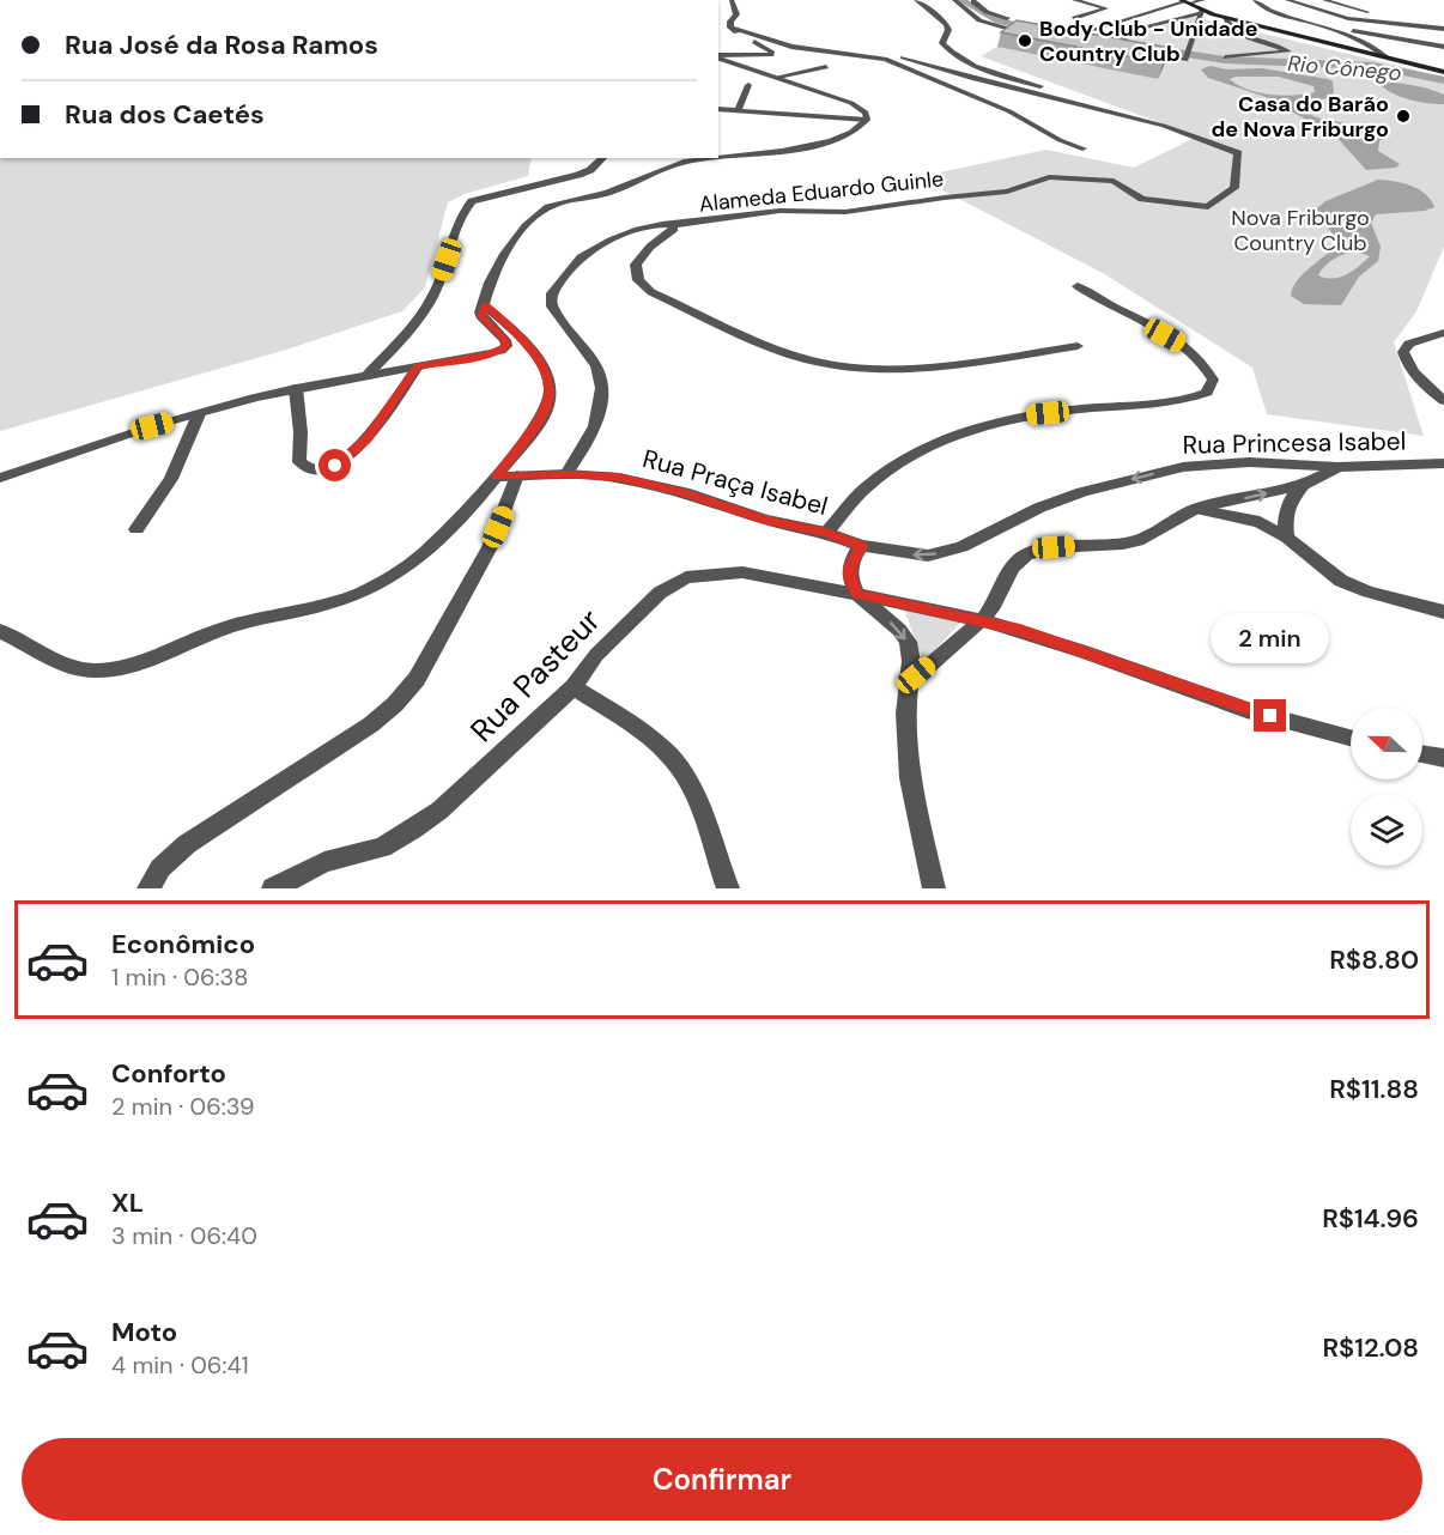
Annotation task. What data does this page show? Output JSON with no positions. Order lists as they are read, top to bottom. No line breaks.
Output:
{"streets":{"street":["Alameda Eduardo Guinle","Rua Princesa Isabel","Rua Praça Isabel","Rua Pasteur"]},"crossings":[["Rua Princesa Isabel","Rua Praça Isabel"]],"water":["Rio Cônego"],"parks":["Nova Friburgo Country Club"],"places":["Body Club - Unidade Country Club","Casa do Barão de Nova Friburgo"],"north":"left","page":{"banner":["Rua José da Rosa Ramos","Rua dos Caetés"],"bubble":"2 min","list":[{"name":"Econômico","note":"1 min · 06:38","value":"R$8.80"},{"name":"Conforto","note":"2 min · 06:39","value":"R$11.88"},{"name":"XL","note":"3 min · 06:40","value":"R$14.96"},{"name":"Moto","note":"4 min · 06:41","value":"R$12.08"}],"buttons":"Confirmar"}}
